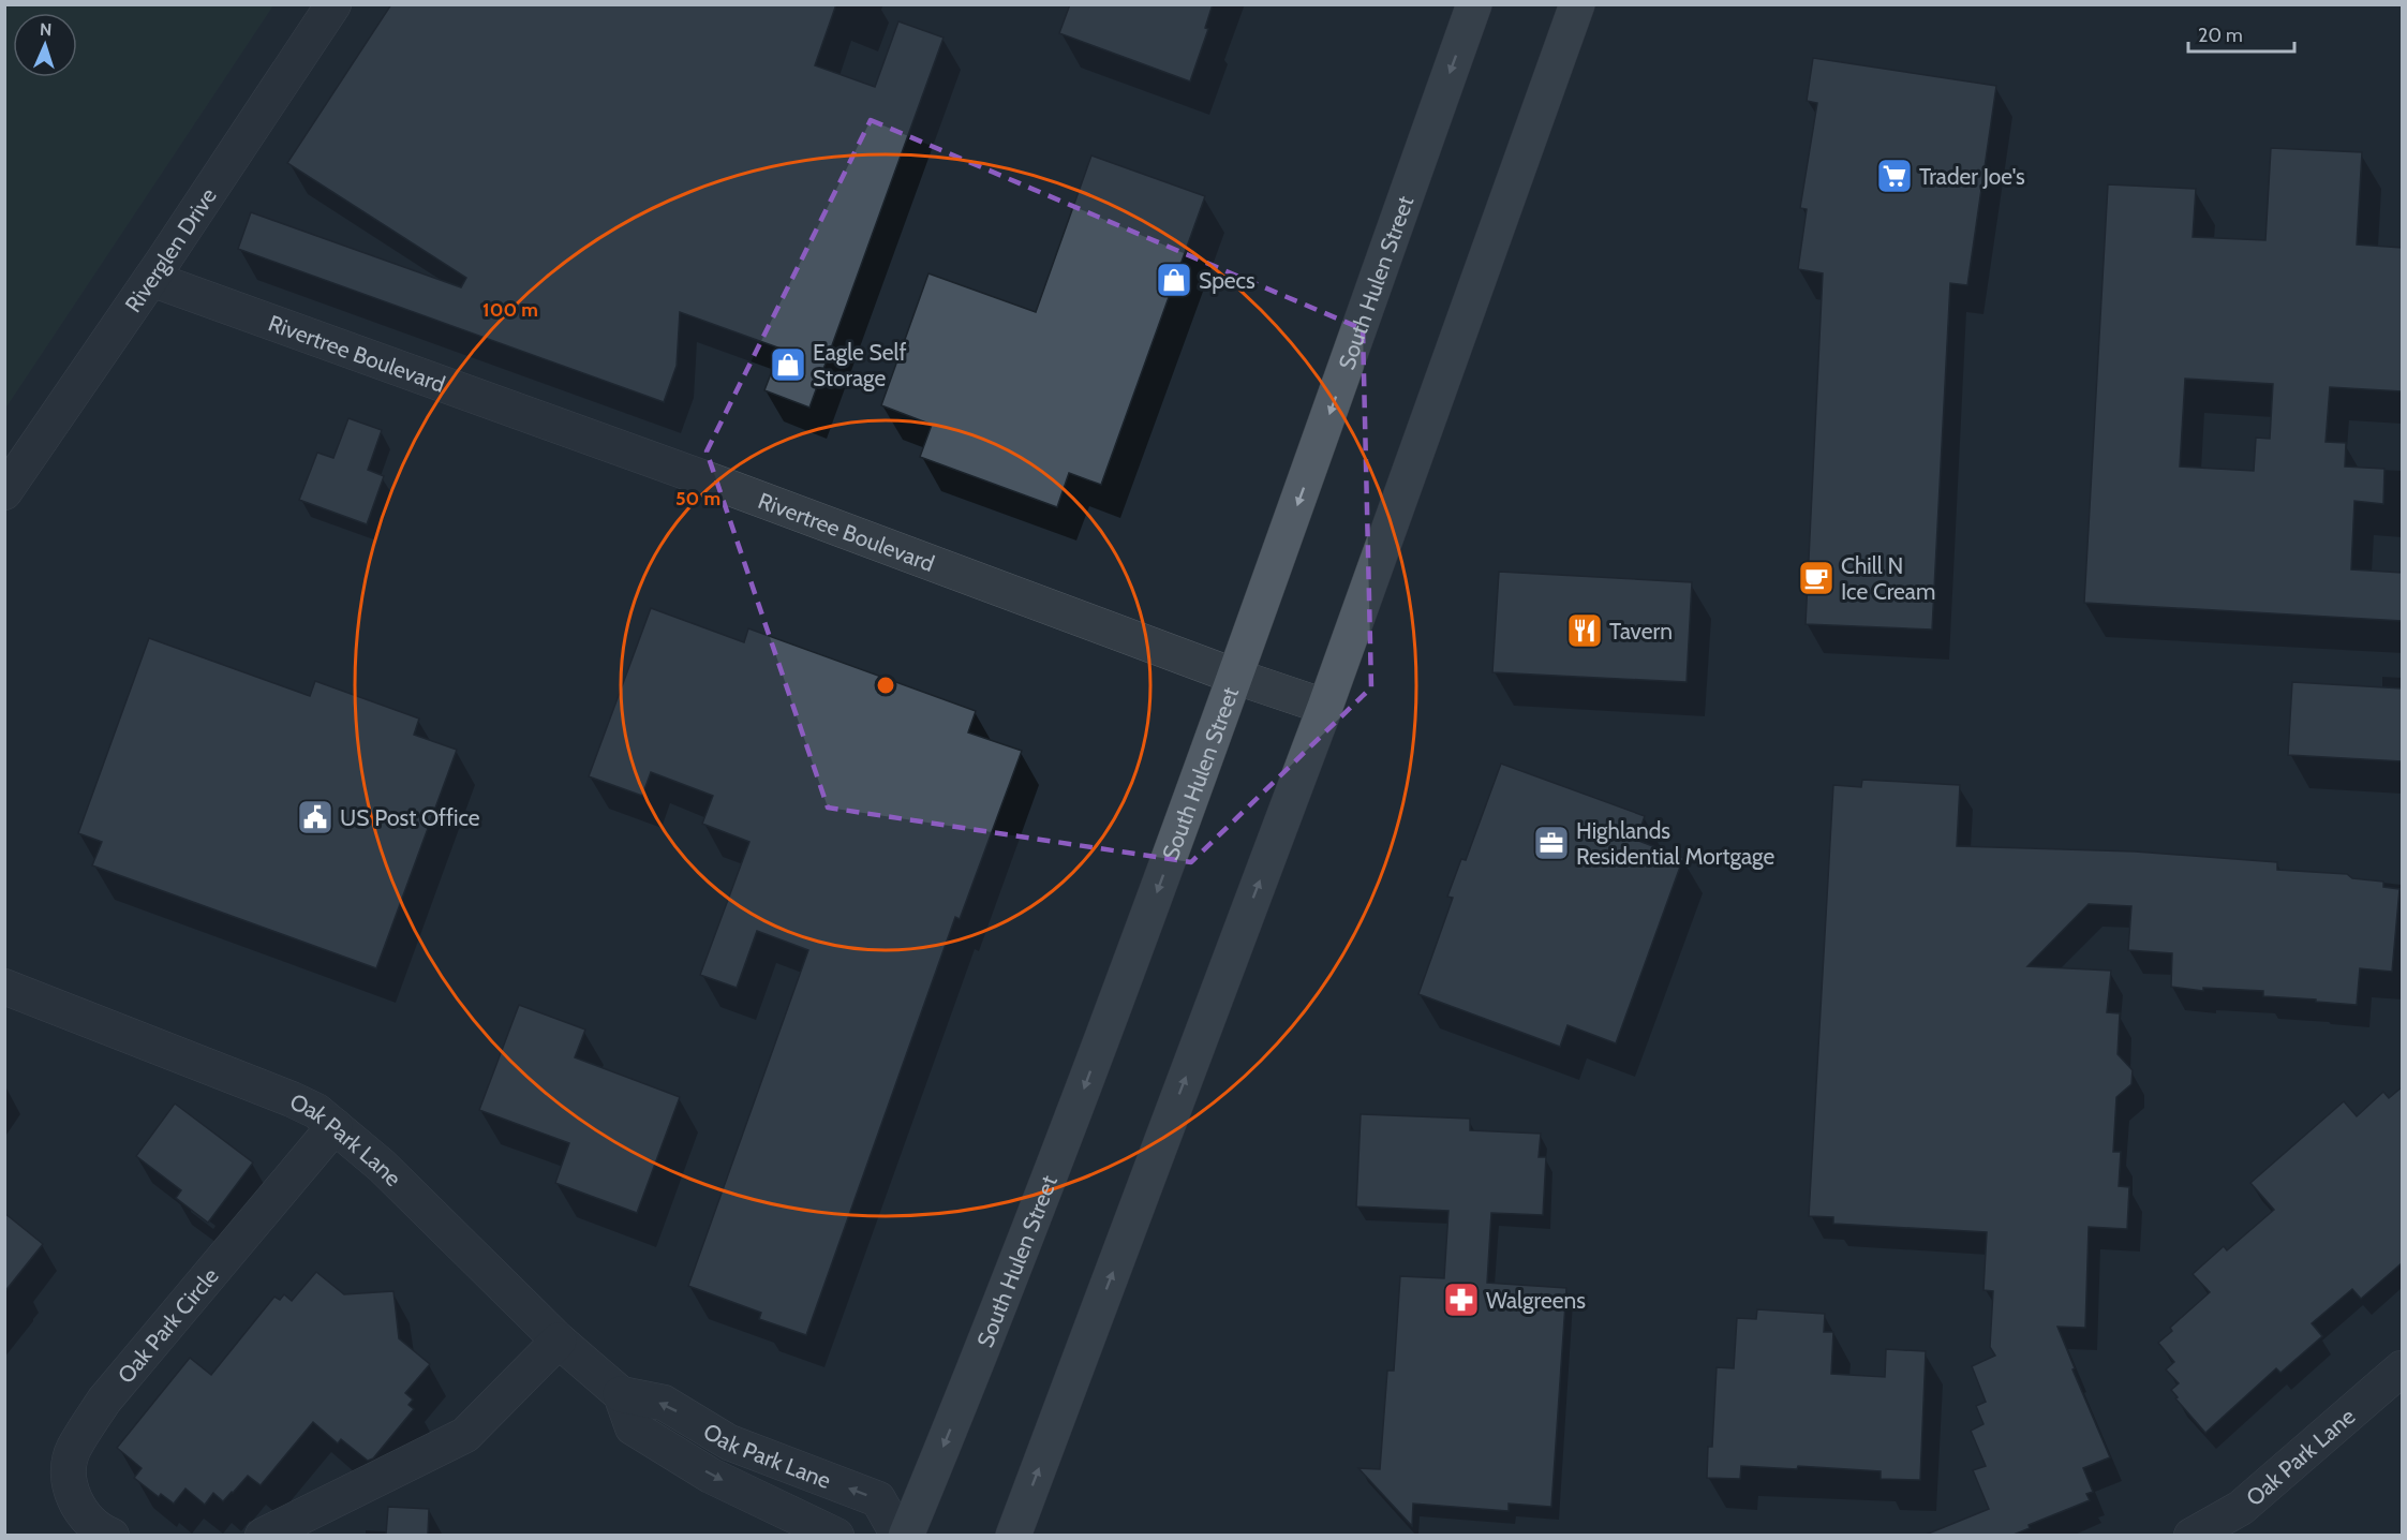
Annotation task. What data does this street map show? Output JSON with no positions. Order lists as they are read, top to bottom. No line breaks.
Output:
{"streets":{"main road":["South Hulen Street"],"street":["Riverglen Drive","Rivertree Boulevard","Oak Park Lane","Oak Park Circle"]},"crossings":[["Riverglen Drive","Rivertree Boulevard"],["South Hulen Street","Rivertree Boulevard"],["Oak Park Lane","Oak Park Circle"]],"places":{"supermarket":["Trader Joe's"],"shop":["Specs","Eagle Self Storage"],"cafe":["Chill N Ice Cream"],"restaurant":["Tavern"],"public building":["US Post Office"],"office":["Highlands Residential Mortgage"],"pharmacy":["Walgreens"]},"scale_bar":"20 m","north":"top","rings":["100 m","50 m"]}
